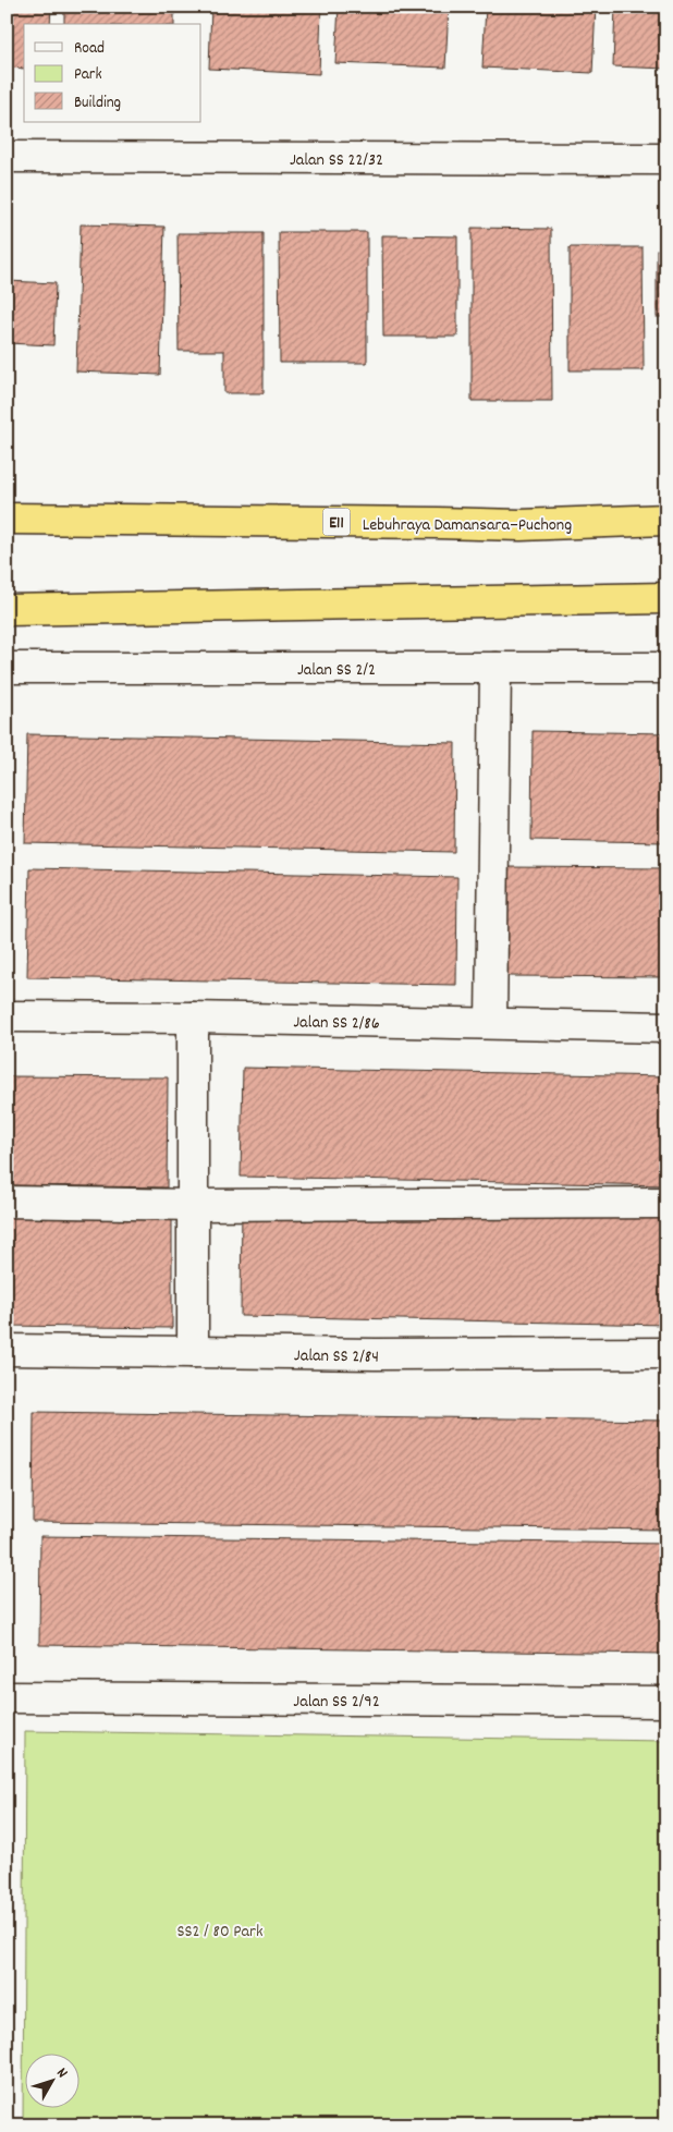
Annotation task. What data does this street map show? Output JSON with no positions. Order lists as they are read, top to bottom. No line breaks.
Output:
{"streets":{"highway":["E11","Lebuhraya Damansara–Puchong"],"street":["Jalan SS 22/32","Jalan SS 2/2","Jalan SS 2/86","Jalan SS 2/84","Jalan SS 2/92"]},"parks":["SS2 / 80 Park"],"legend":["Road","Park","Building"],"north":"top right"}
